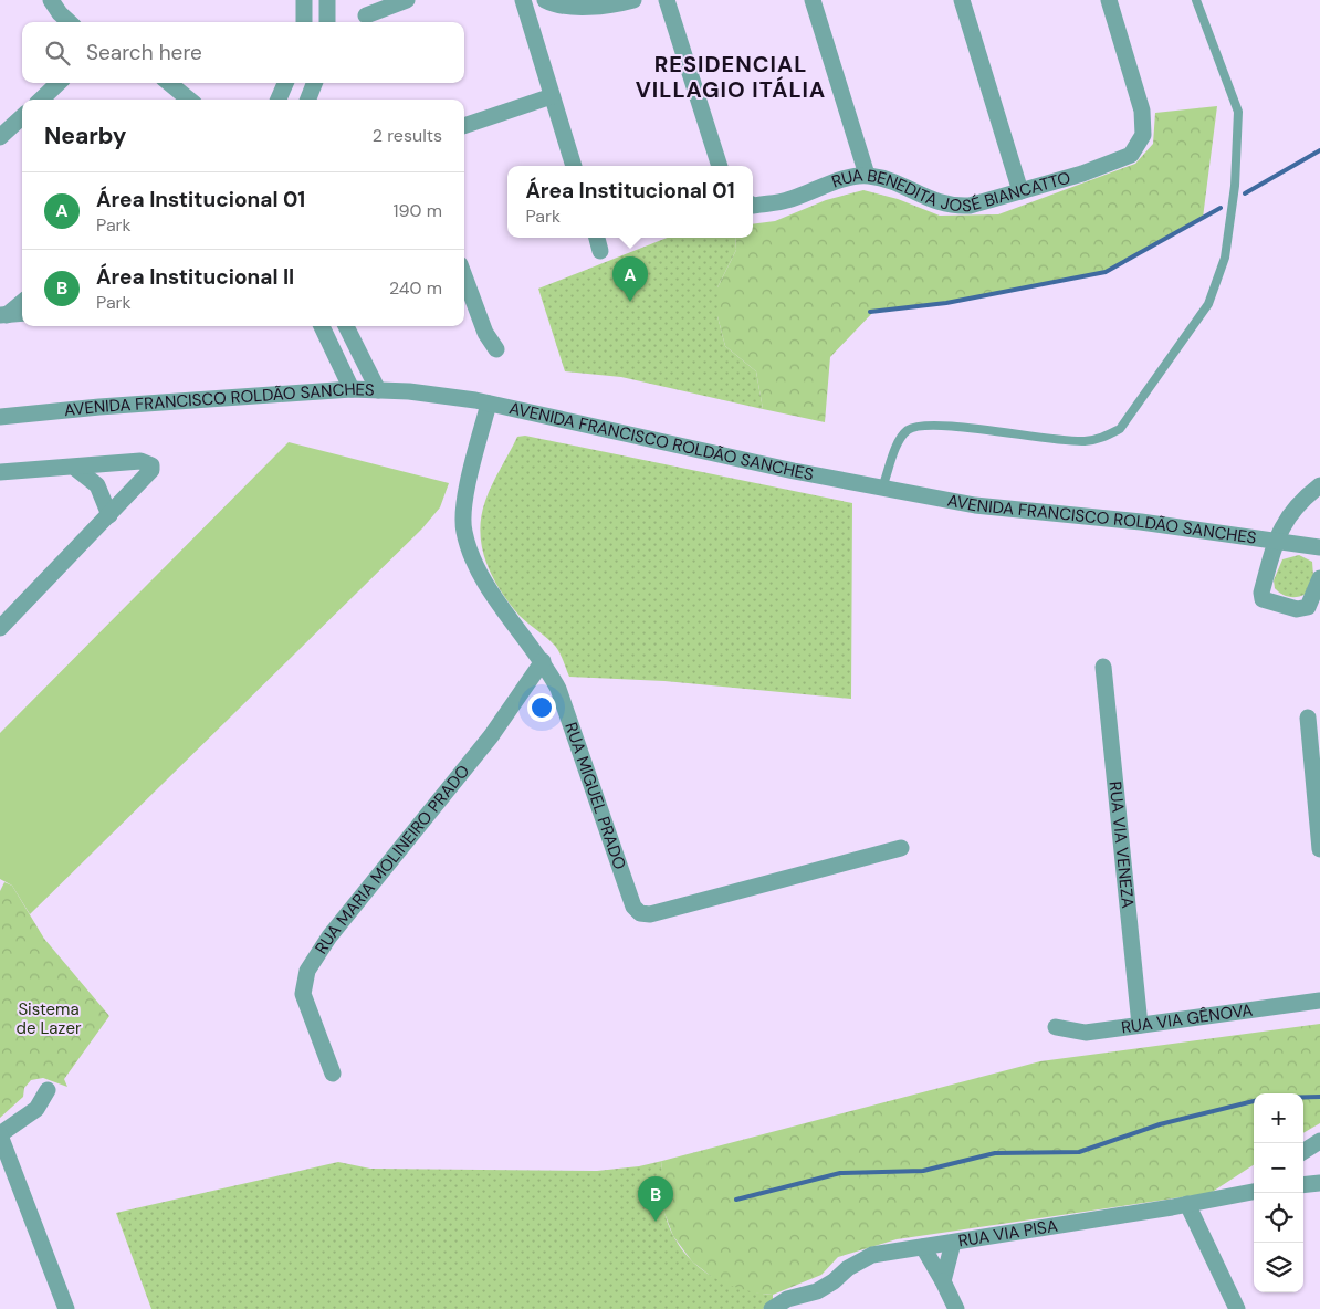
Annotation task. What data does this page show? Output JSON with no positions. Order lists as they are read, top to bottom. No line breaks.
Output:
{"streets":{"street":["RUA BENEDITA JOSÉ BIANCATTO","AVENIDA FRANCISCO ROLDÃO SANCHES","RUA MIGUEL PRADO","RUA VIA VENEZA","RUA MARIA MOLINEIRO PRADO","RUA VIA GÊNOVA","RUA VIA PISA"]},"crossings":[["AVENIDA FRANCISCO ROLDÃO SANCHES","RUA MIGUEL PRADO"],["RUA MIGUEL PRADO","RUA MARIA MOLINEIRO PRADO"],["RUA VIA VENEZA","RUA VIA GÊNOVA"]],"districts":["RESIDENCIAL VILLAGIO ITÁLIA"],"parks":["Sistema de Lazer"],"page":{"search":"Search here","heading":["Nearby","2 results"],"popup":["Área Institucional 01","Park"],"list":[{"mark":"A","name":"Área Institucional 01","note":"Park","value":"190 m"},{"mark":"B","name":"Área Institucional II","note":"Park","value":"240 m"}],"pins":["A","B"],"map_buttons":["+","−"]}}
